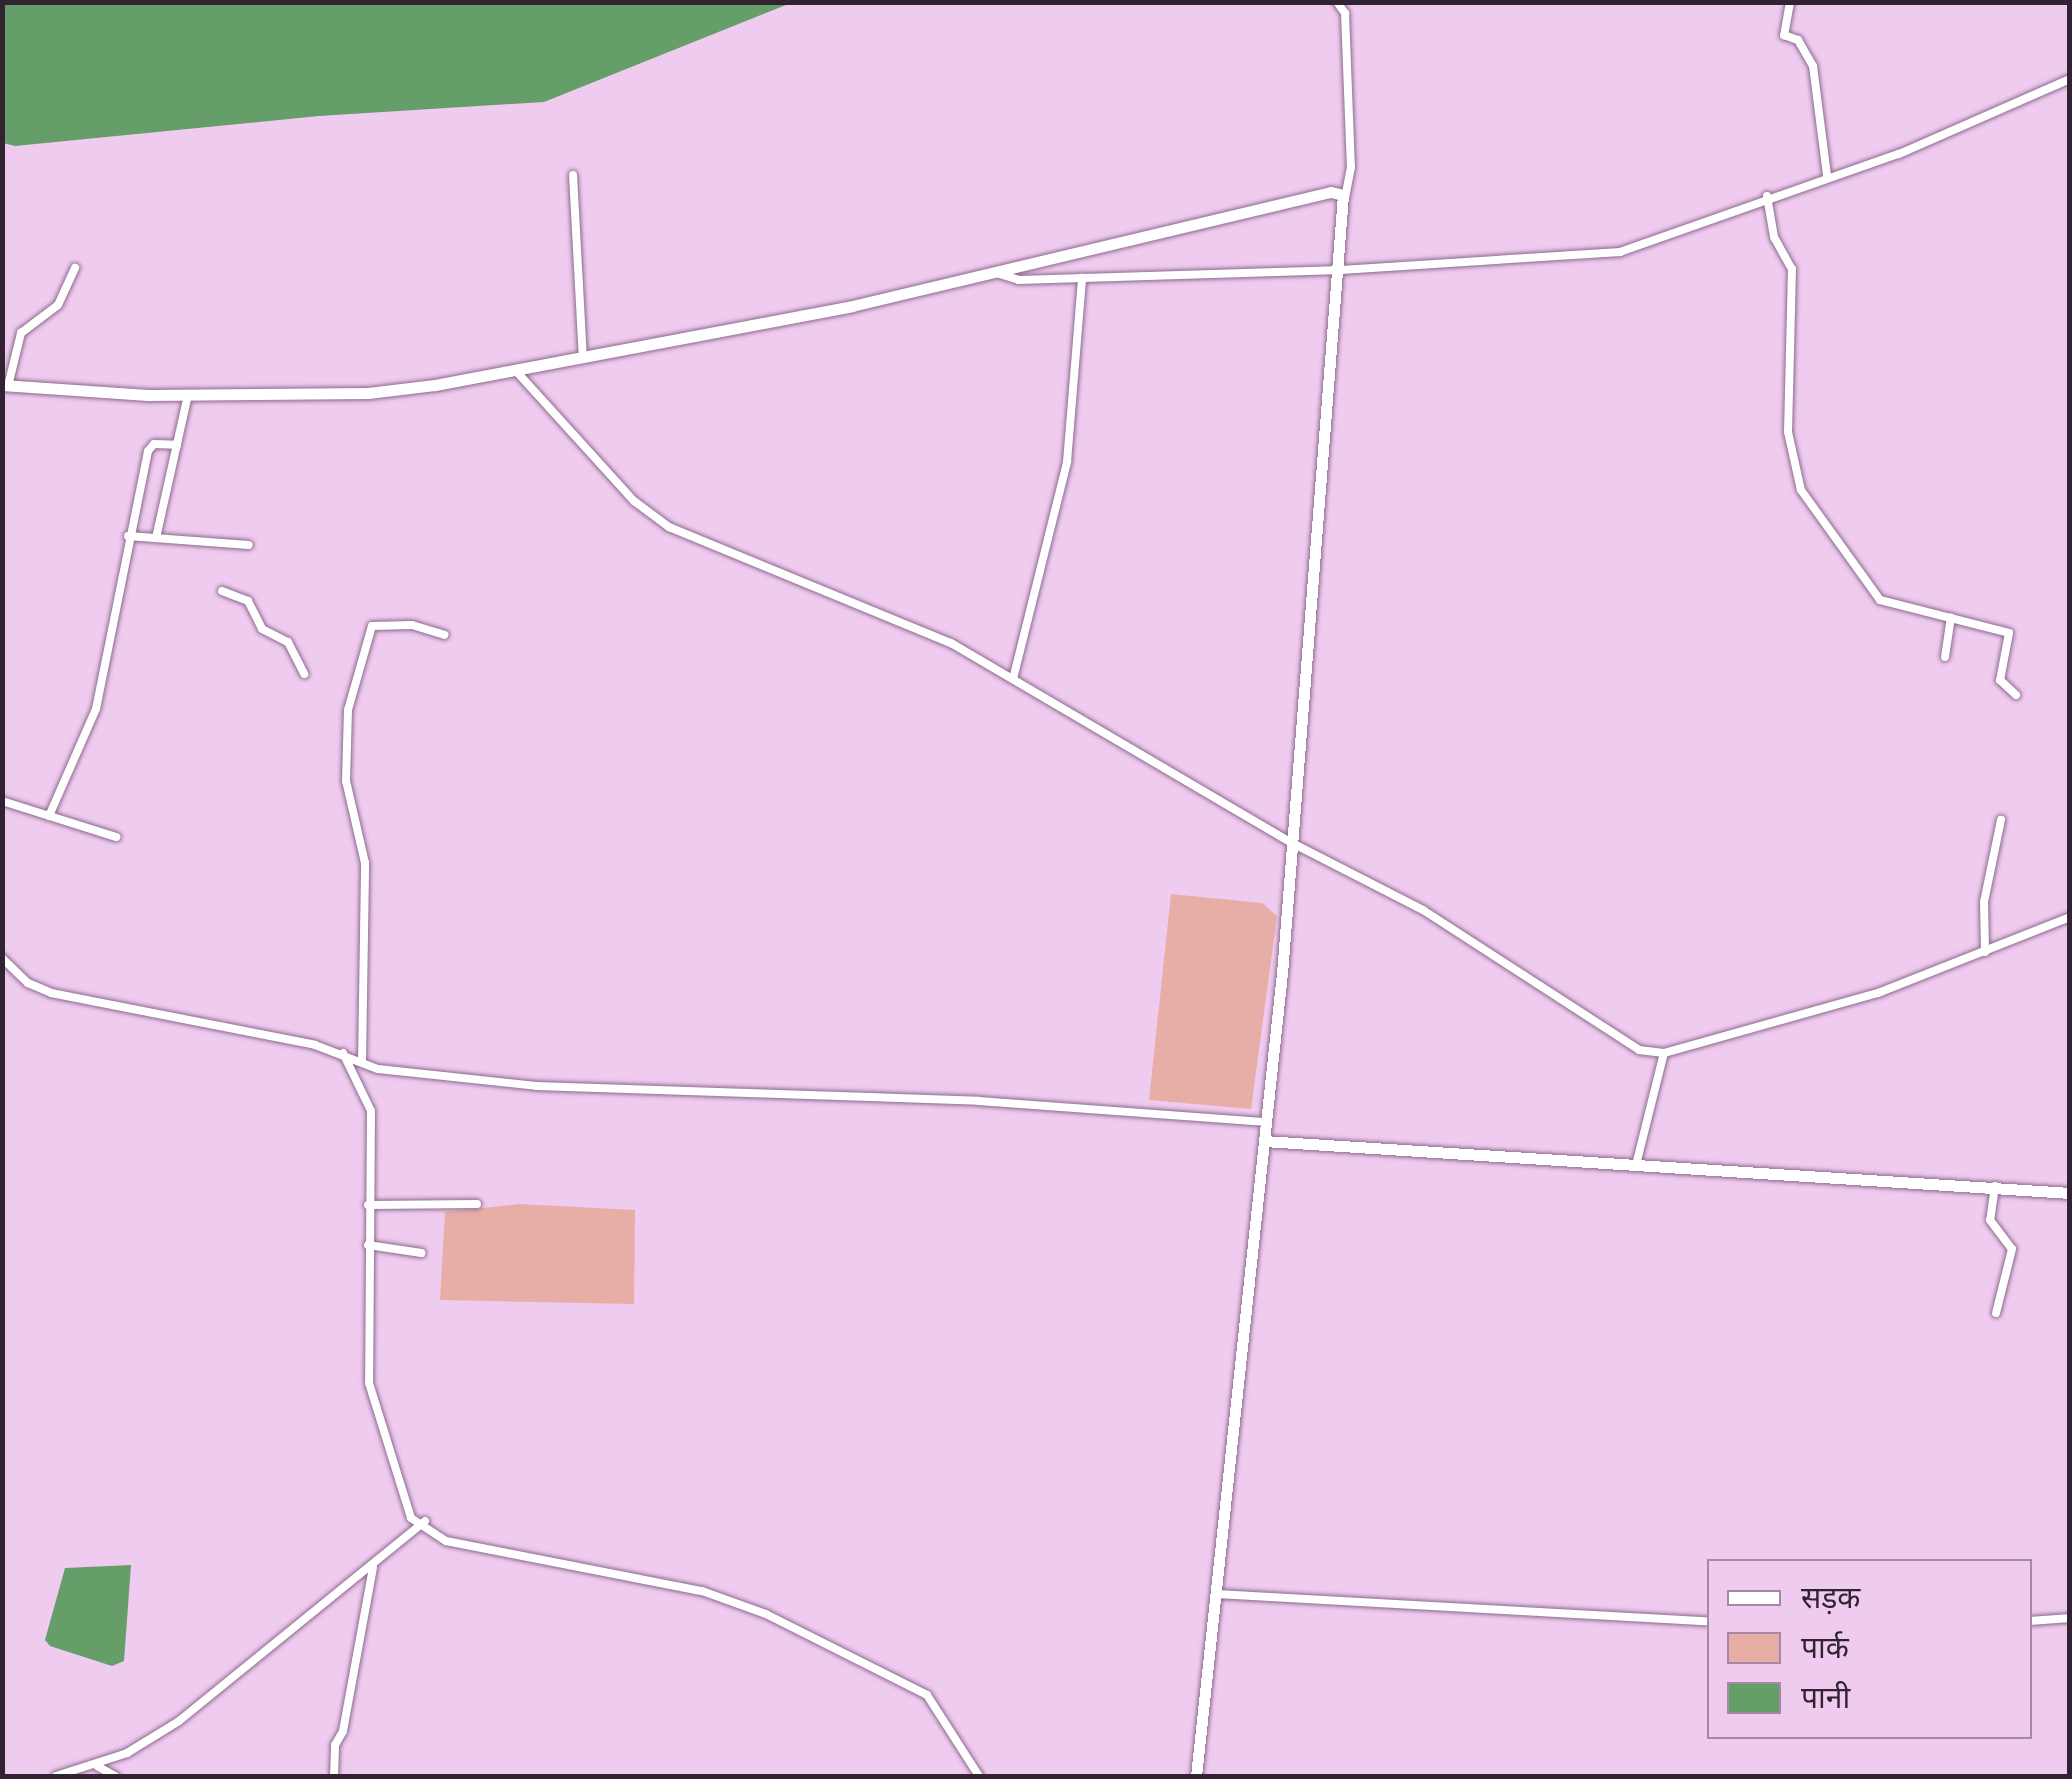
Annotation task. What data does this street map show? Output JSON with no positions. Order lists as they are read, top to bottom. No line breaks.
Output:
{"legend":["सड़क","पार्क","पानी"]}
